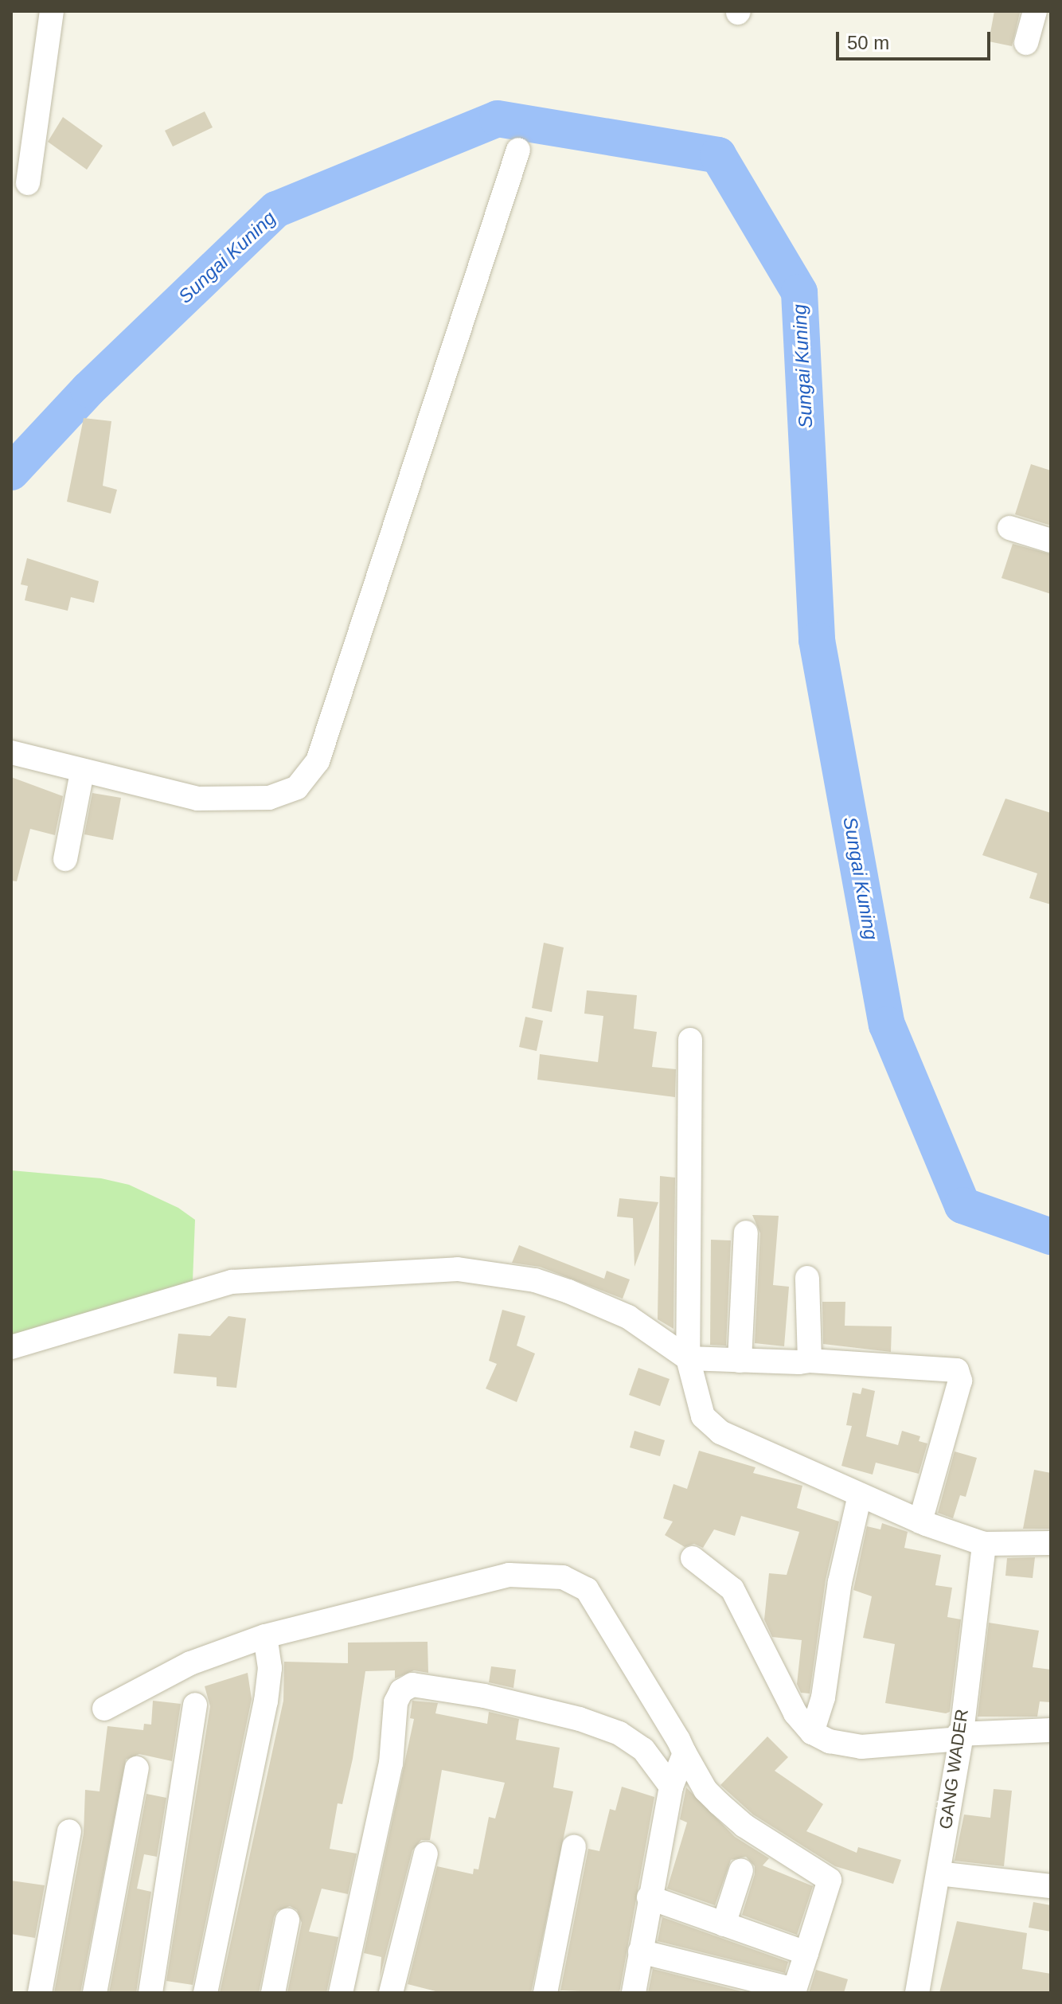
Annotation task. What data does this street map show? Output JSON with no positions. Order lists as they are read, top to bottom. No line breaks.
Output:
{"streets":{"street":["GANG WADER"]},"water":["Sungai Kuning"],"scale_bar":"50 m"}
